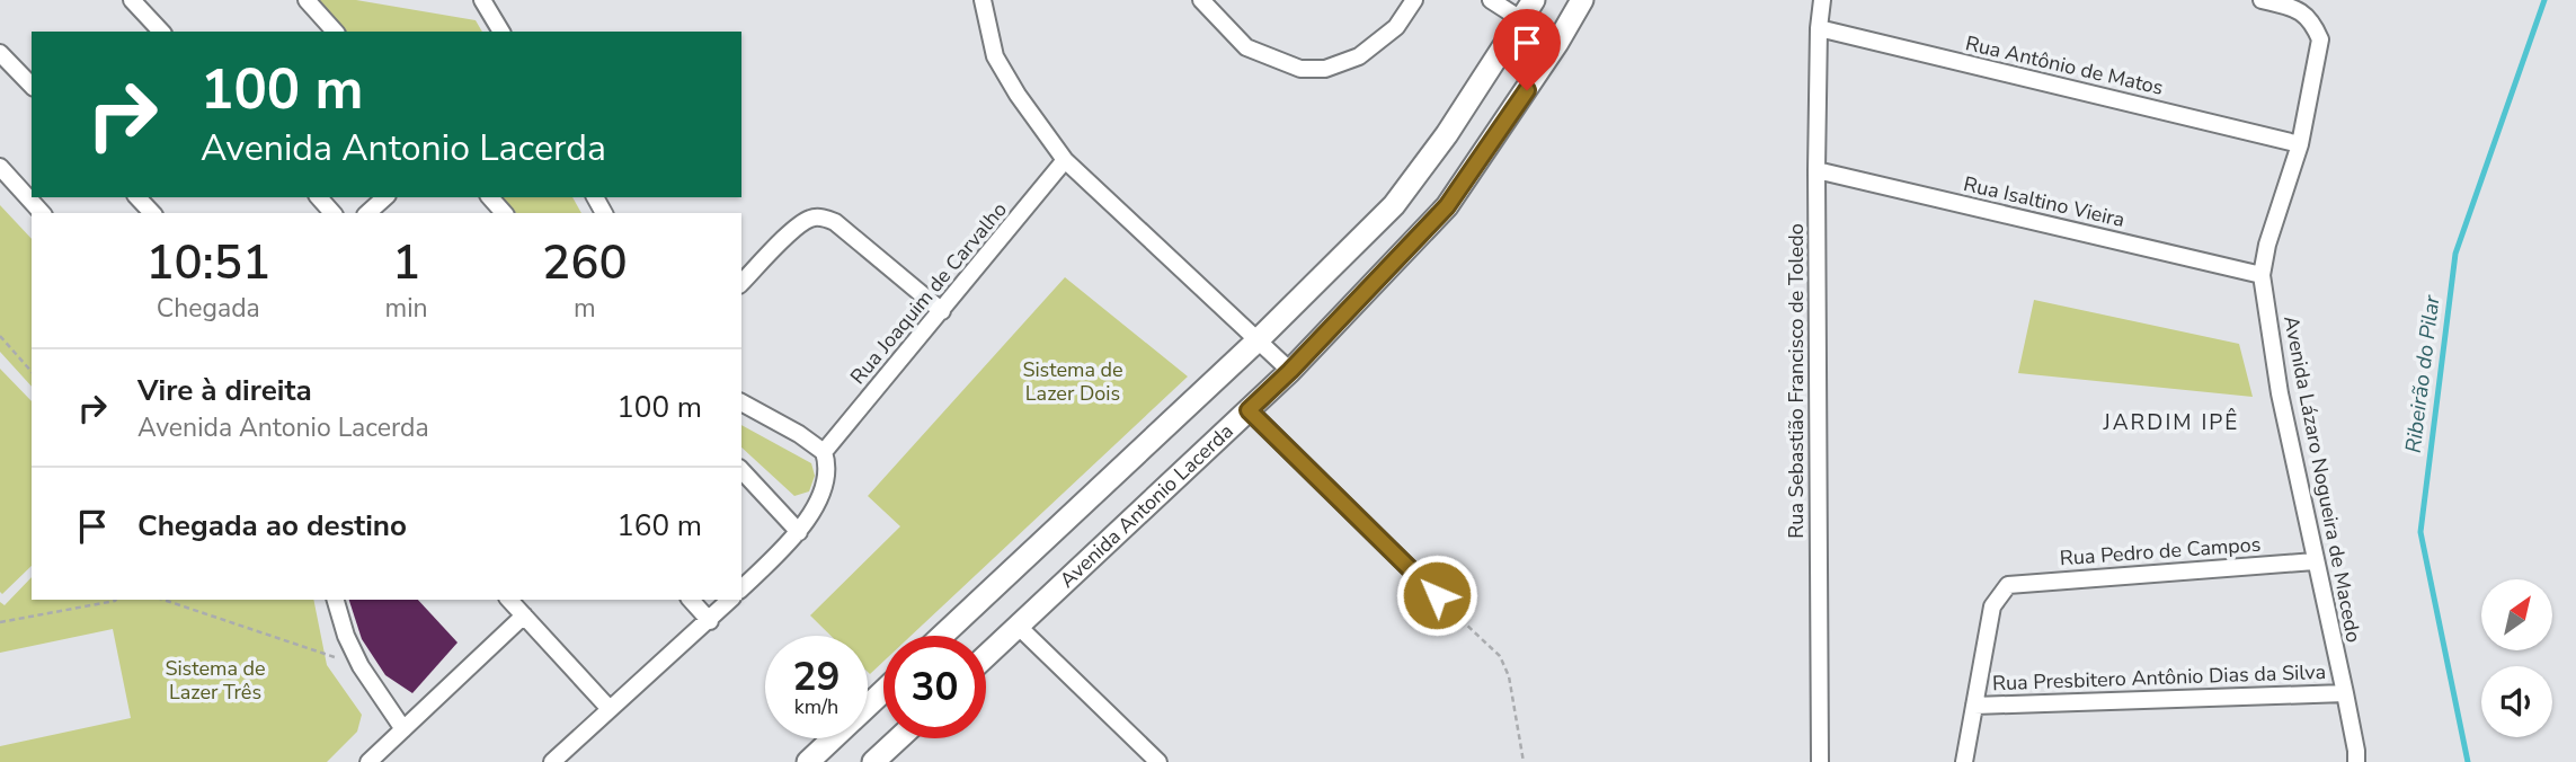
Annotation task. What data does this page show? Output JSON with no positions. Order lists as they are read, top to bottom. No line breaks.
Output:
{"streets":{"main road":["Avenida Antonio Lacerda"],"street":["Rua Antônio de Matos","Rua Isaltino Vieira","Rua Joaquim de Carvalho","Rua Sebastião Francisco de Toledo","Avenida Lázaro Nogueira de Macedo","Rua Pedro de Campos","Rua Presbitero Antônio Dias da Silva"]},"crossings":[["Rua Antônio de Matos","Rua Sebastião Francisco de Toledo"],["Rua Antônio de Matos","Avenida Lázaro Nogueira de Macedo"],["Rua Isaltino Vieira","Rua Sebastião Francisco de Toledo"],["Rua Isaltino Vieira","Avenida Lázaro Nogueira de Macedo"],["Avenida Lázaro Nogueira de Macedo","Rua Pedro de Campos"],["Avenida Lázaro Nogueira de Macedo","Rua Presbitero Antônio Dias da Silva"],["Rua Pedro de Campos","Rua Presbitero Antônio Dias da Silva"]],"districts":["JARDIM IPÊ"],"water":["Ribeirão do Pilar"],"parks":["Sistema de Lazer Dois","Sistema de Lazer Três"],"north":"top right","page":{"turn":["100 m","Avenida Antonio Lacerda"],"eta":["10:51","Chegada","1","min","260","m"],"list":[{"name":"Vire à direita","note":"Avenida Antonio Lacerda","value":"100 m"},{"name":"Chegada ao destino","value":"160 m"}],"speed":"29 km/h","limit":"30"}}
